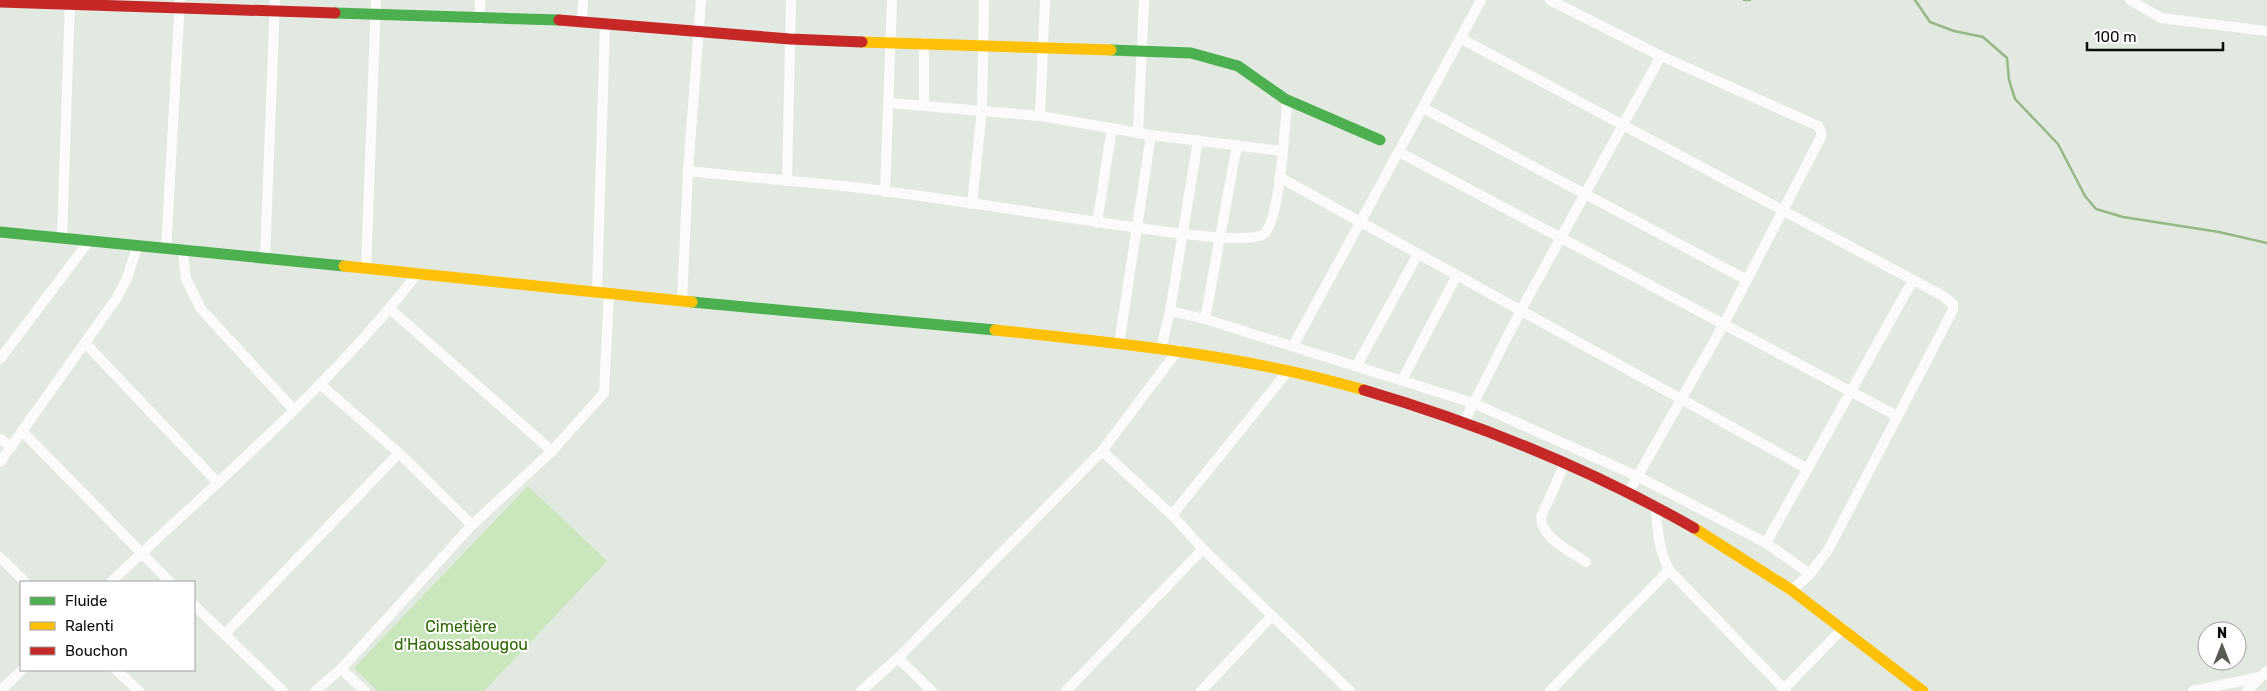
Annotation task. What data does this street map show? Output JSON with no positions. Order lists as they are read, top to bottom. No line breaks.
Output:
{"parks":["Cimetière d'Haoussabougou"],"legend":["Fluide","Ralenti","Bouchon"],"scale_bar":"100 m","north":"top"}
